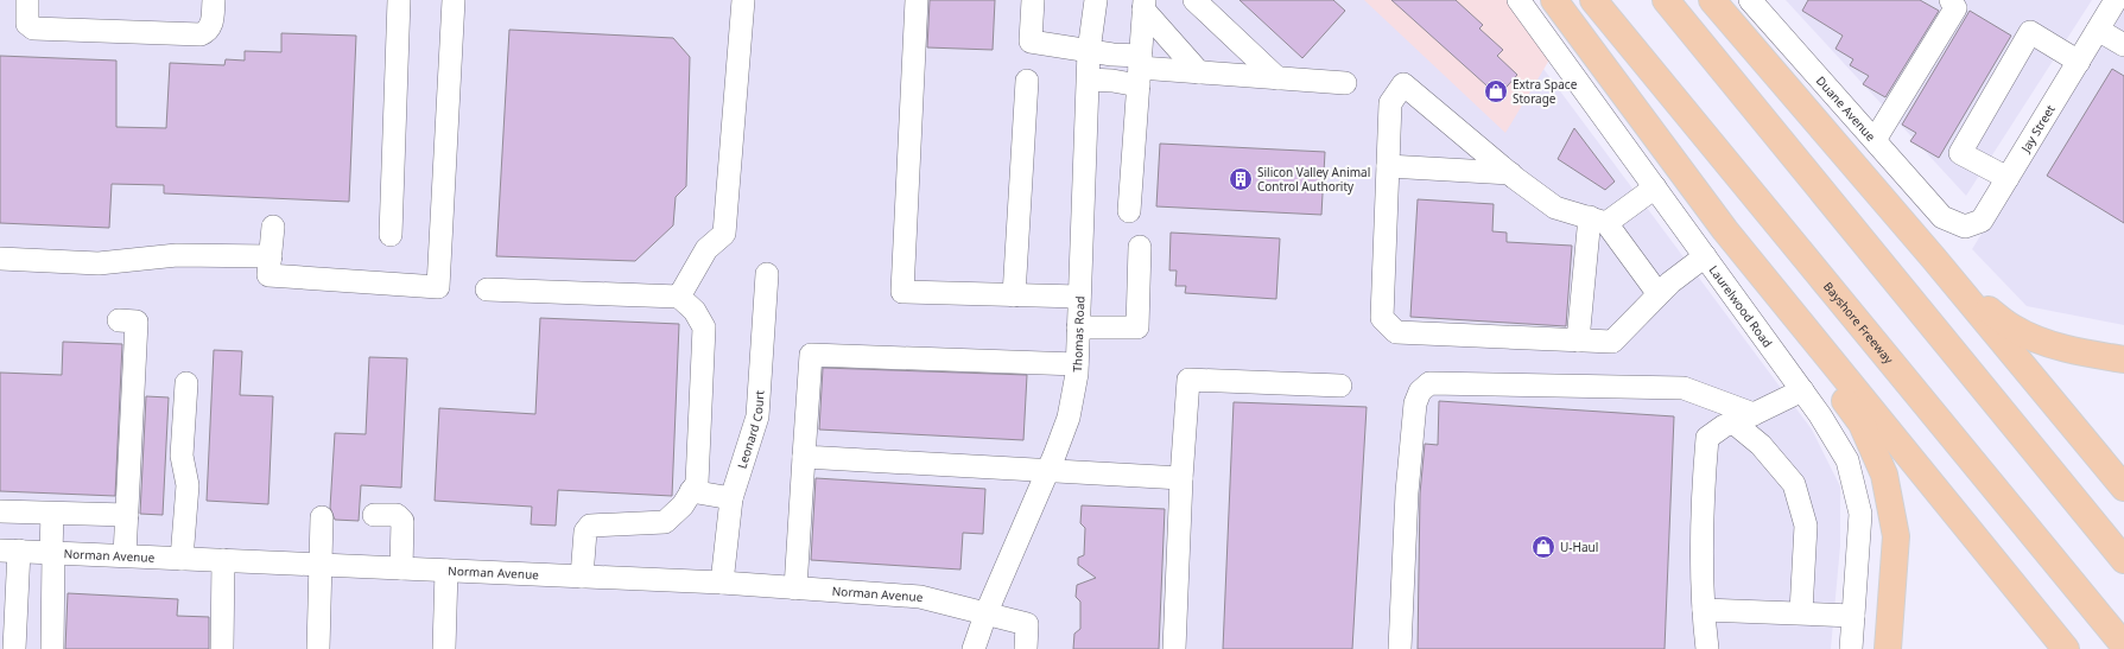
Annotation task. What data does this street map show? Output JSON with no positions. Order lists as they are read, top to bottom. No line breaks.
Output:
{"streets":{"highway":["Bayshore Freeway"],"street":["Duane Avenue","Jay Street","Laurelwood Road","Thomas Road","Leonard Court","Norman Avenue"]},"crossings":[["Duane Avenue","Jay Street"],["Thomas Road","Norman Avenue"],["Leonard Court","Norman Avenue"]],"places":{"shop":["Extra Space Storage","U-Haul"],"building":["Silicon Valley Animal Control Authority"]}}
